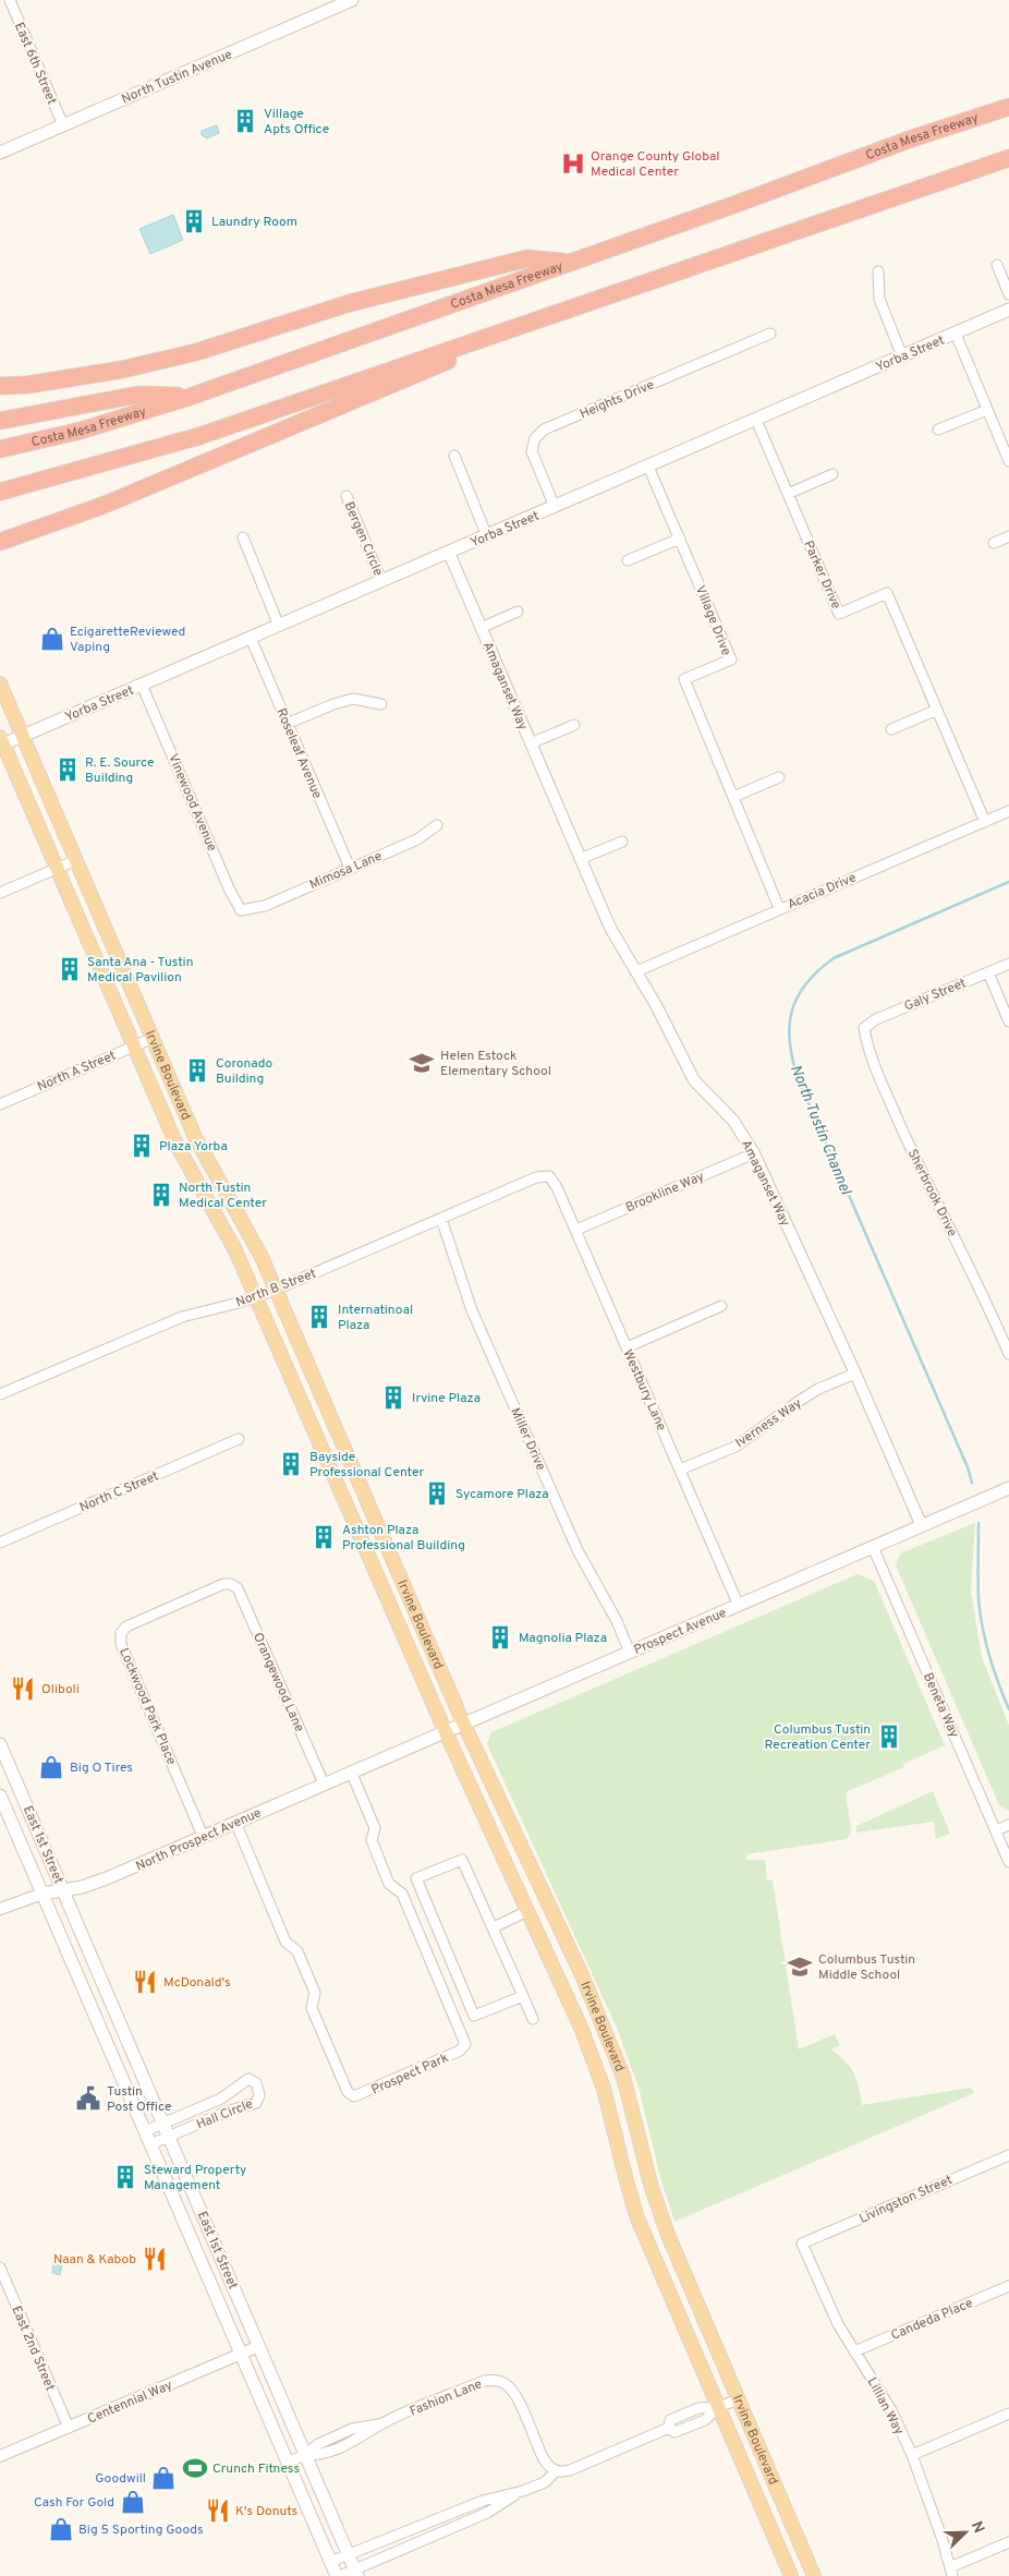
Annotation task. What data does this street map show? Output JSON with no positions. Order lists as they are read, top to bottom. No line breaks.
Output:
{"streets":{"highway":["Costa Mesa Freeway"],"main road":["North Tustin Avenue","Yorba Street","Irvine Boulevard","Prospect Avenue","North Prospect Avenue","East 1st Street"],"street":["East 6th Street","Heights Drive","Bergen Circle","Parker Drive","Village Drive","Amaganset Way","Roseleaf Avenue","Vinewood Avenue","Mimosa Lane","Acacia Drive","Galy Street","North A Street","Brookline Way","Sherbrook Drive","North B Street","Westbury Lane","Iverness Way","Miller Drive","North C Street","Orangewood Lane","Beneta Way","Lockwood Park Place","Prospect Park","Hall Circle","Livingston Street","Candeda Place","East 2nd Street","Fashion Lane","Centennial Way","Lillian Way"]},"crossings":[["East 6th Street","North Tustin Avenue"],["Yorba Street","Heights Drive"],["Yorba Street","Bergen Circle"],["Yorba Street","Parker Drive"],["Yorba Street","Village Drive"],["Yorba Street","Amaganset Way"],["Yorba Street","Roseleaf Avenue"],["Yorba Street","Vinewood Avenue"],["Yorba Street","Irvine Boulevard"],["Parker Drive","Acacia Drive"],["Village Drive","Acacia Drive"],["Amaganset Way","Acacia Drive"],["Amaganset Way","Brookline Way"],["Amaganset Way","Iverness Way"],["Amaganset Way","Prospect Avenue"],["Roseleaf Avenue","Mimosa Lane"],["Vinewood Avenue","Mimosa Lane"],["Galy Street","Sherbrook Drive"],["North A Street","Irvine Boulevard"],["Irvine Boulevard","North B Street"],["Irvine Boulevard","Prospect Avenue"],["Brookline Way","Westbury Lane"],["North B Street","Westbury Lane"],["North B Street","Miller Drive"],["Westbury Lane","Iverness Way"],["Westbury Lane","Prospect Avenue"],["Miller Drive","Prospect Avenue"],["Prospect Avenue","Beneta Way"],["Prospect Avenue","North Prospect Avenue"],["Prospect Avenue","Prospect Park"],["Orangewood Lane","Lockwood Park Place"],["Orangewood Lane","North Prospect Avenue"],["Lockwood Park Place","North Prospect Avenue"],["North Prospect Avenue","East 1st Street"],["North Prospect Avenue","Prospect Park"],["East 1st Street","Hall Circle"],["East 1st Street","Fashion Lane"],["East 1st Street","Centennial Way"],["Livingston Street","Lillian Way"],["Candeda Place","Lillian Way"],["East 2nd Street","Centennial Way"]],"water":["North Tustin Channel"],"places":{"building":["Village Apts Office","Laundry Room","R. E. Source Building","Santa Ana - Tustin Medical Pavilion","Coronado Building","Plaza Yorba","North Tustin Medical Center","Internatinoal Plaza","Irvine Plaza","Bayside Professional Center","Sycamore Plaza","Ashton Plaza Professional Building","Magnolia Plaza","Columbus Tustin Recreation Center","Steward Property Management"],"hospital":["Orange County Global Medical Center"],"shop":["EcigaretteReviewed Vaping","Big O Tires","Goodwill","Cash For Gold","Big 5 Sporting Goods"],"school or university":["Helen Estock Elementary School","Columbus Tustin Middle School"],"restaurant":["Oliboli","McDonald's","Naan & Kabob","K's Donuts"],"public building":["Tustin Post Office"],"sports":["Crunch Fitness"]},"north":"top right"}
